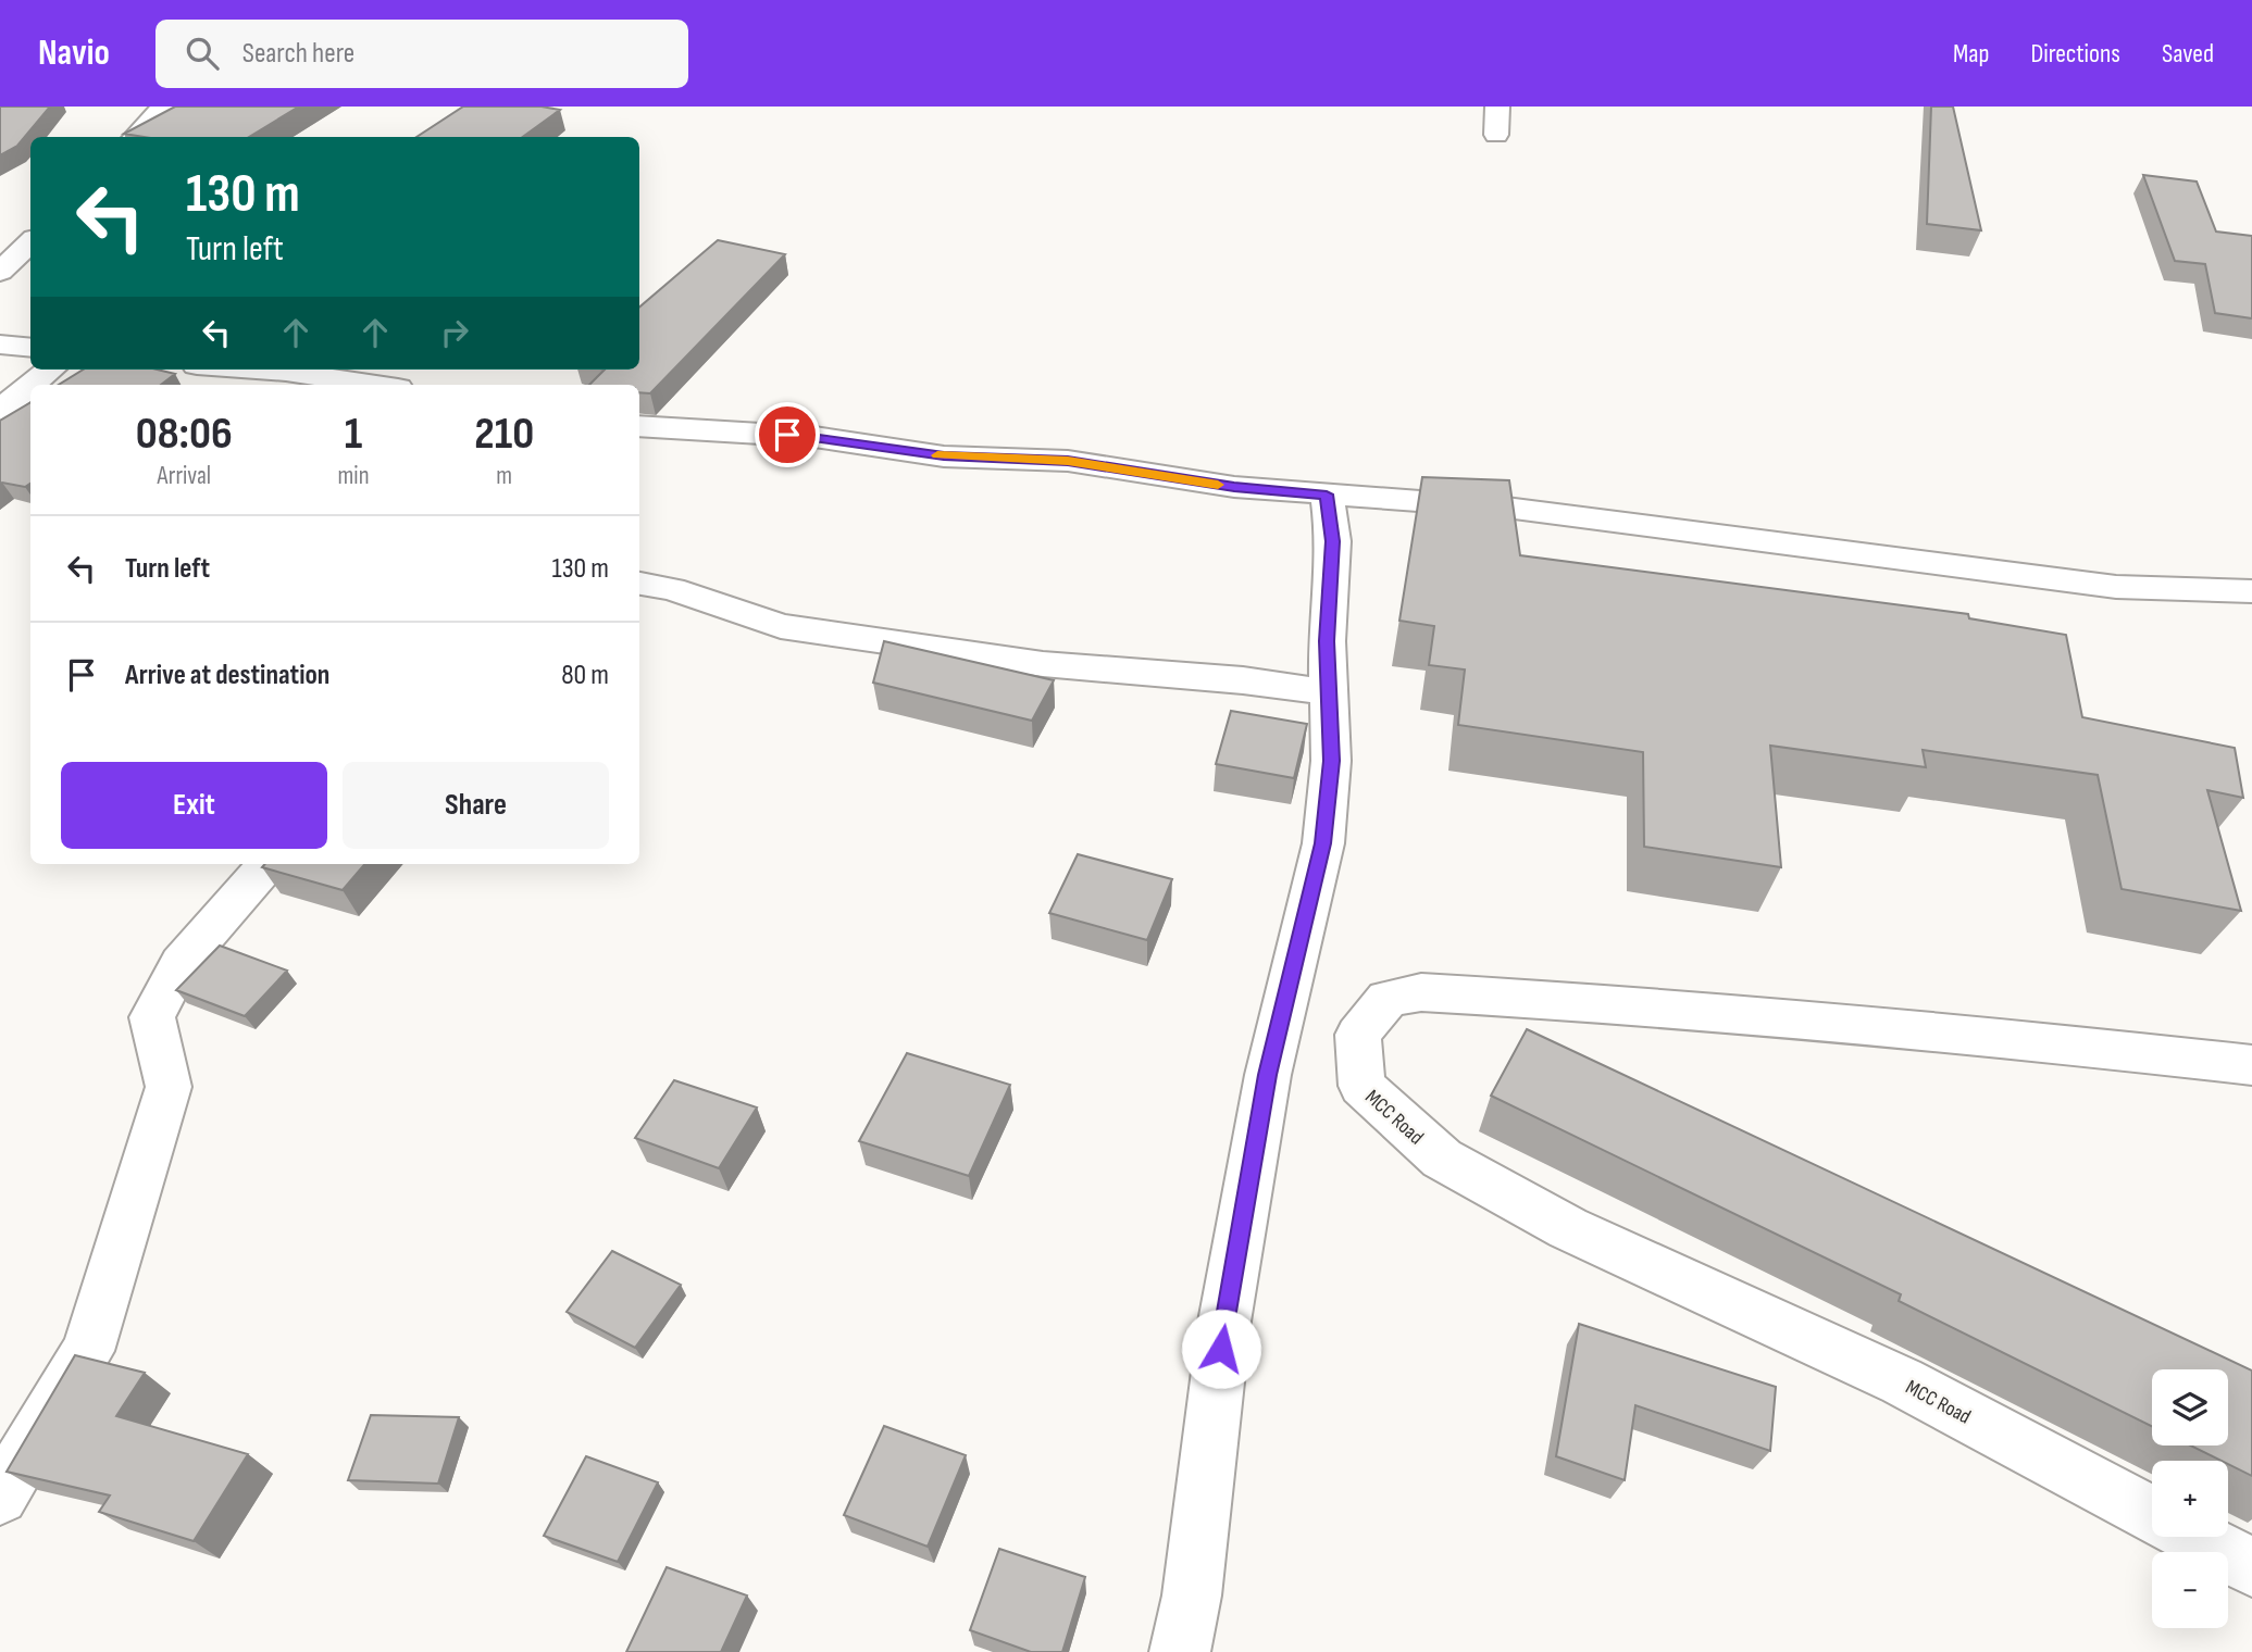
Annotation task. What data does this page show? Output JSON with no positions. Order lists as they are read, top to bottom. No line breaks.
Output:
{"streets":{"street":["MCC Road"]},"page":{"header":"Navio","search":"Search here","nav":["Map","Directions","Saved"],"turn":["130 m","Turn left"],"eta":["08:06","Arrival","1","min","210","m"],"list":[{"name":"Turn left","value":"130 m"},{"name":"Arrive at destination","value":"80 m"}],"buttons":["Exit","Share"],"map_buttons":["+","−"]}}
